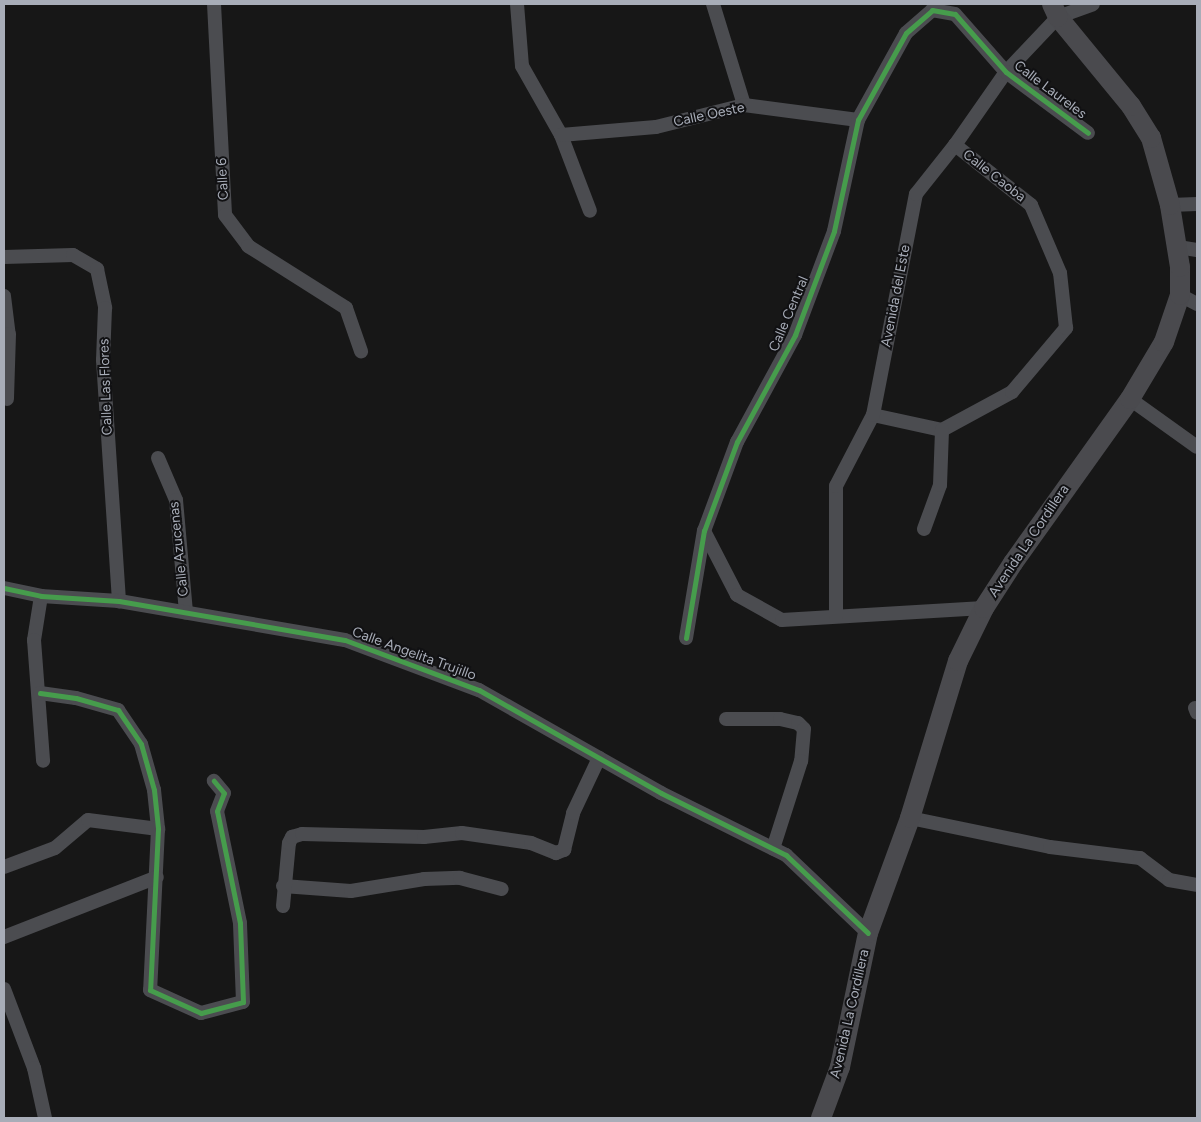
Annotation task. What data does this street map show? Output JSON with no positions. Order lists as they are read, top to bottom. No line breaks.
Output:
{"streets":{"main road":["Avenida La Cordillera"],"street":["Calle Laureles","Calle Oeste","Calle Caoba","Calle 6","Avenida del Este","Calle Central","Calle Las Flores","Calle Azucenas","Calle Angelita Trujillo"]},"crossings":[["Calle Laureles","Avenida del Este"],["Calle Laureles","Calle Central"],["Calle Oeste","Calle Central"],["Calle Caoba","Avenida del Este"],["Avenida del Este","Avenida La Cordillera"],["Calle Las Flores","Calle Angelita Trujillo"],["Avenida La Cordillera","Calle Angelita Trujillo"],["Calle Azucenas","Calle Angelita Trujillo"]]}
